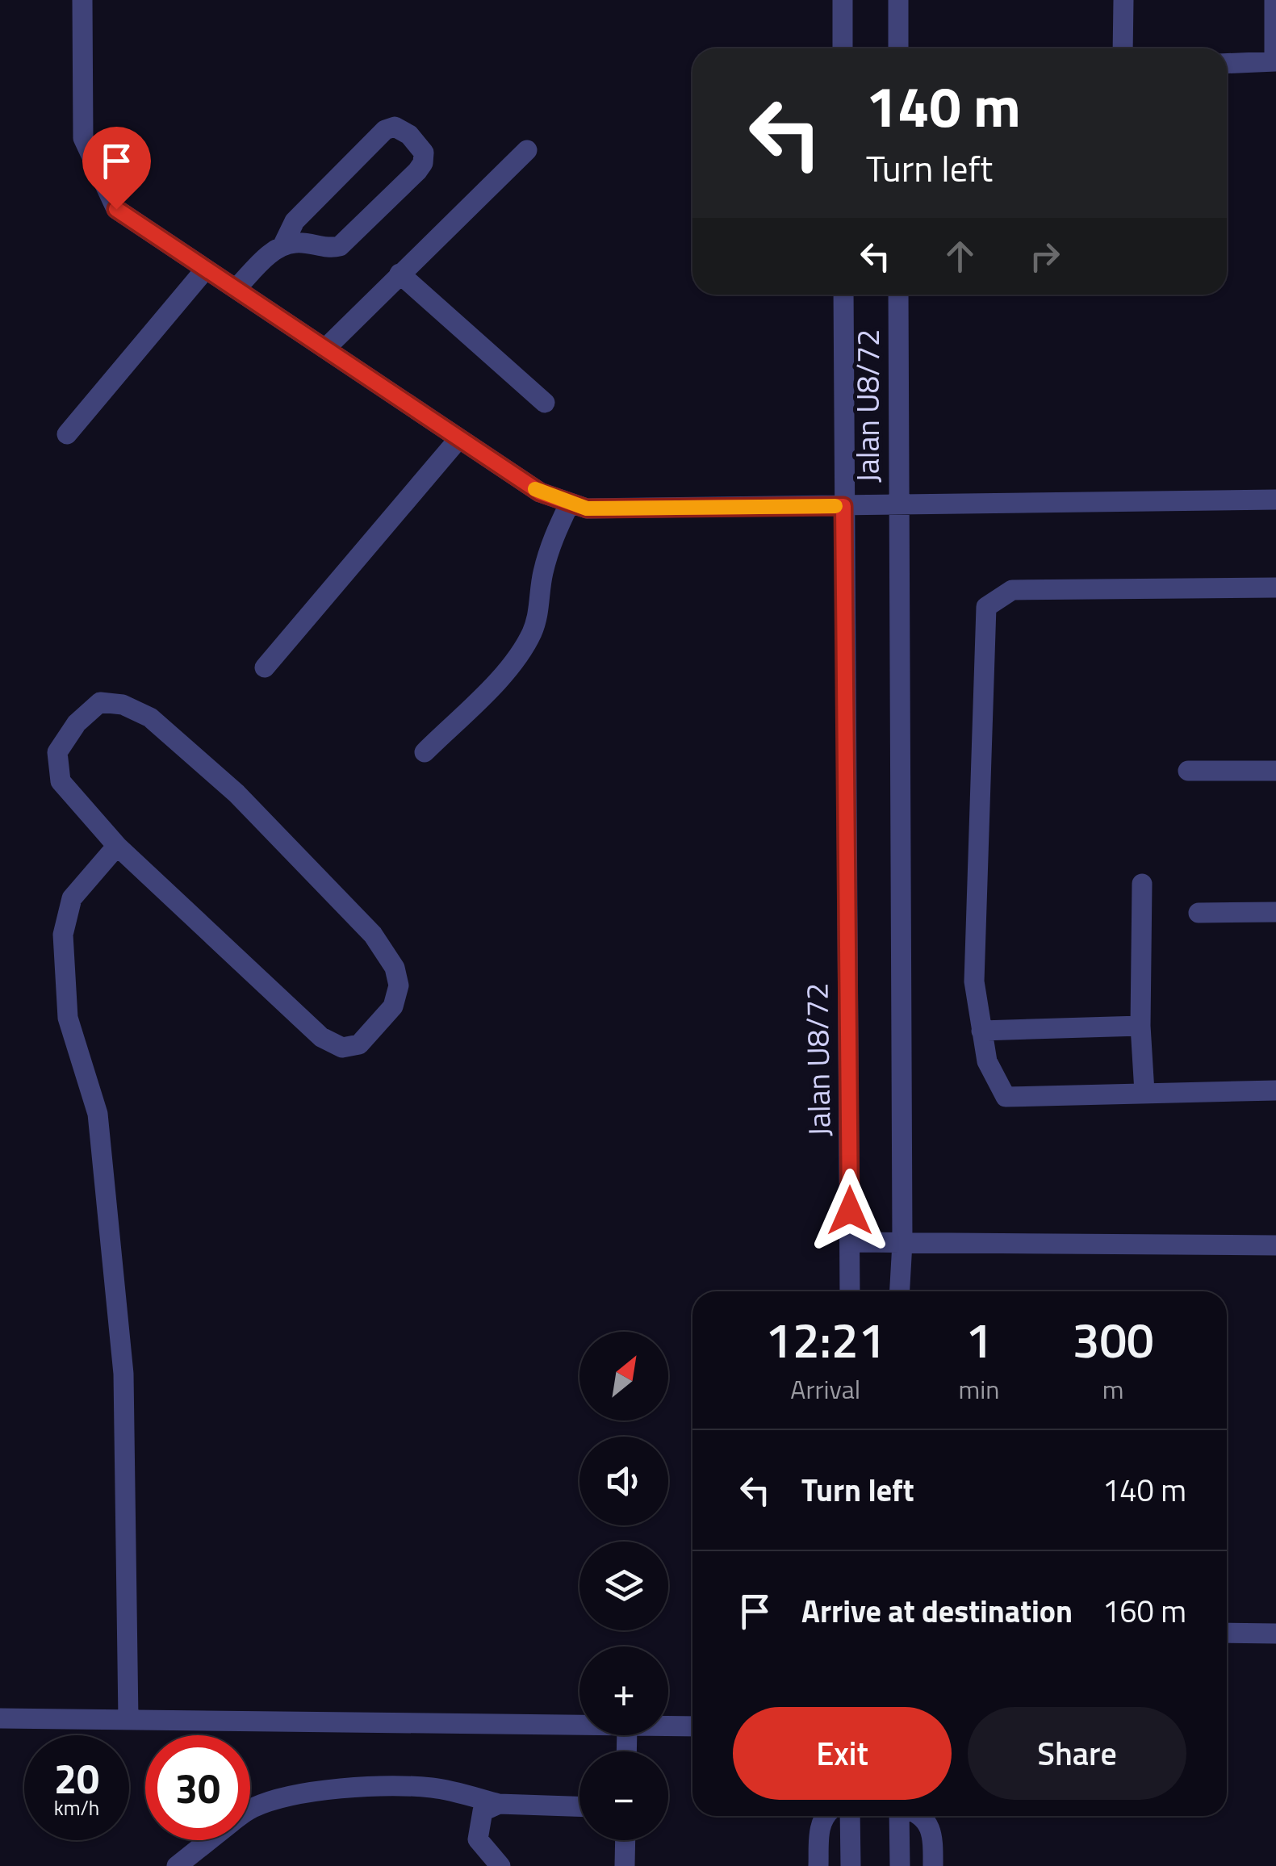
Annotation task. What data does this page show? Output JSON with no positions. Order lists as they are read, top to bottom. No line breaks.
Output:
{"streets":{"street":["Jalan U8/72"]},"north":"top right","page":{"turn":["140 m","Turn left"],"eta":["12:21","Arrival","1","min","300","m"],"map_buttons":["+","−"],"list":[{"name":"Turn left","value":"140 m"},{"name":"Arrive at destination","value":"160 m"}],"buttons":["Exit","Share"],"speed":"20 km/h","limit":"30"}}
